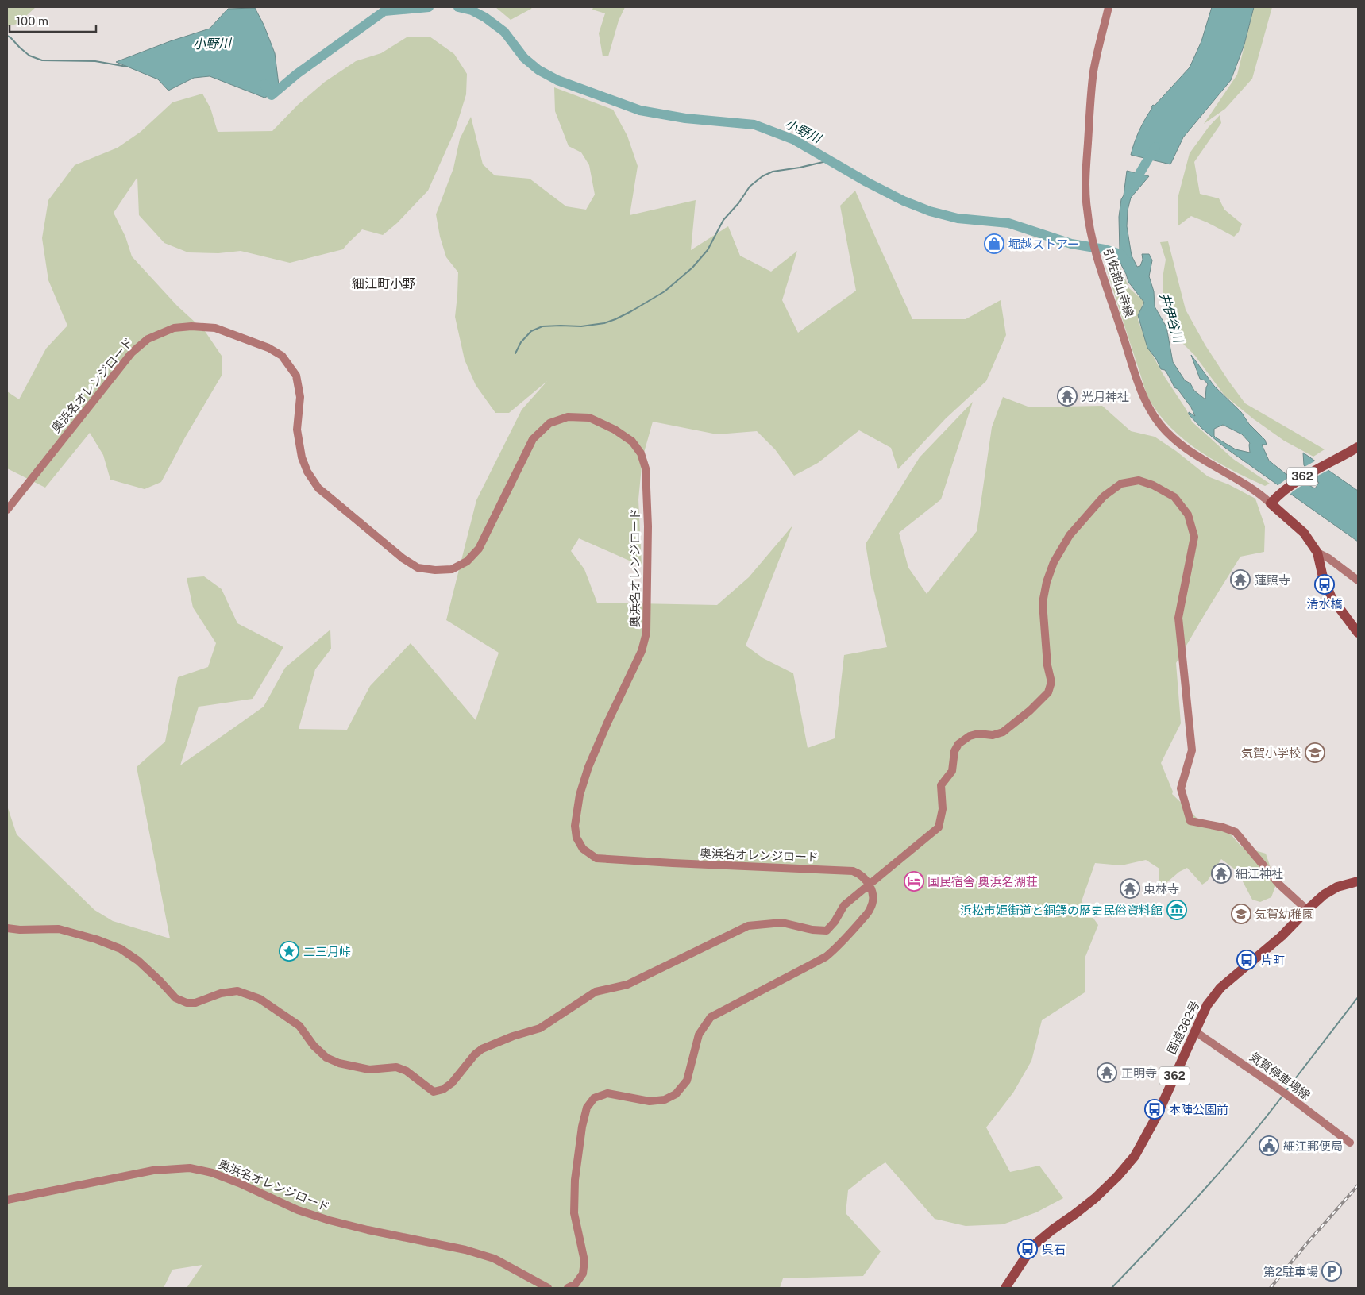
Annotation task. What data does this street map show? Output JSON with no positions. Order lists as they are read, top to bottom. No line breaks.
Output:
{"streets":{"highway":["362","国道362号"],"street":["引佐舘山寺線","奥浜名オレンジロード","気賀停車場線"]},"crossings":[["引佐舘山寺線","362"],["国道362号","気賀停車場線"]],"districts":["細江町小野"],"water":["小野川","井伊谷川"],"places":{"shop":["堀越ストアー"],"temple":["光月神社","蓮照寺","細江神社","東林寺","正明寺"],"bus stop":["清水橋","片町","本陣公園前","呉石"],"school or university":["気賀小学校","気賀幼稚園"],"hotel":["国民宿舎 奥浜名湖荘"],"museum":["浜松市姫街道と銅鐸の歴史民俗資料館"],"place":["二三月峠"],"public building":["細江郵便局"],"parking":["第2駐車場"]},"scale_bar":"100 m"}
